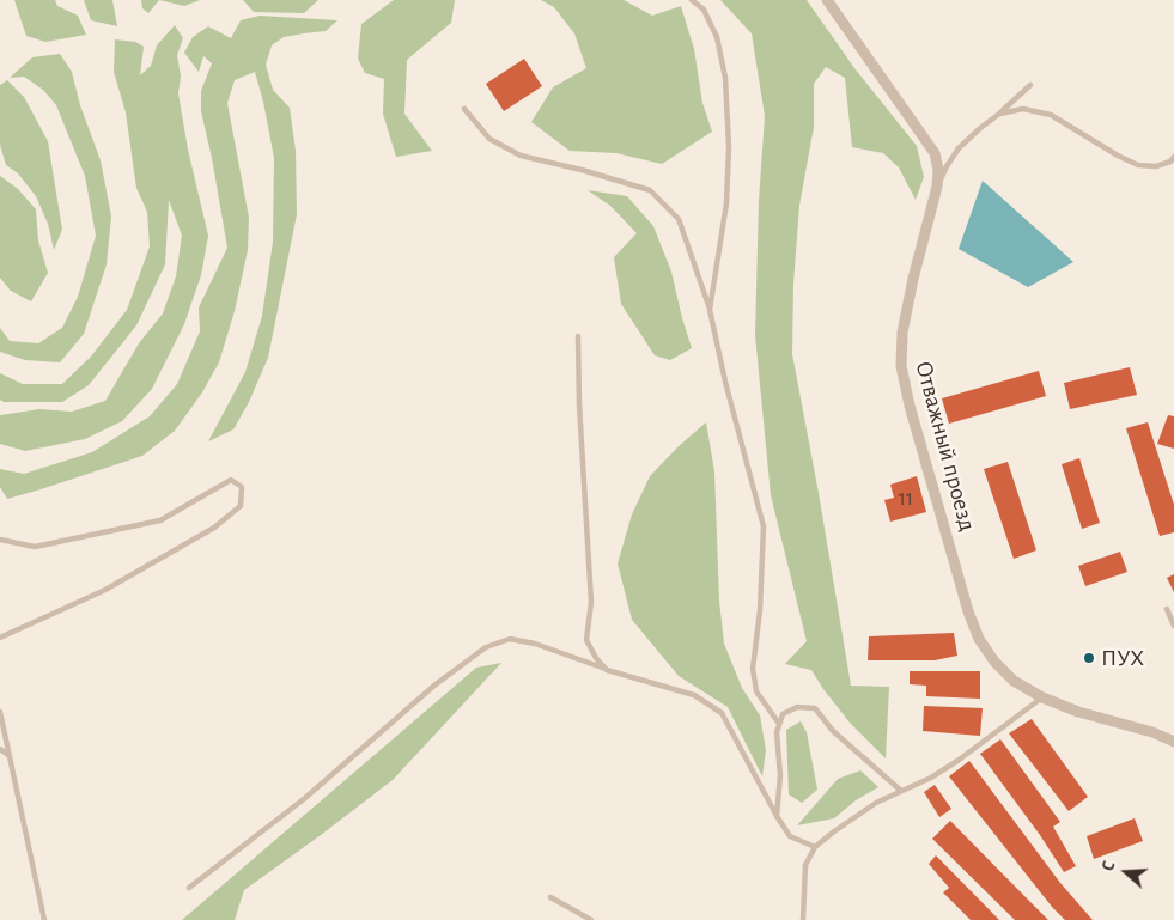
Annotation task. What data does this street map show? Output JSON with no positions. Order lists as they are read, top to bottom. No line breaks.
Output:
{"streets":{"street":["Отважный проезд"]},"places":["ПУХ"],"house_numbers":["11"],"north":"left"}
